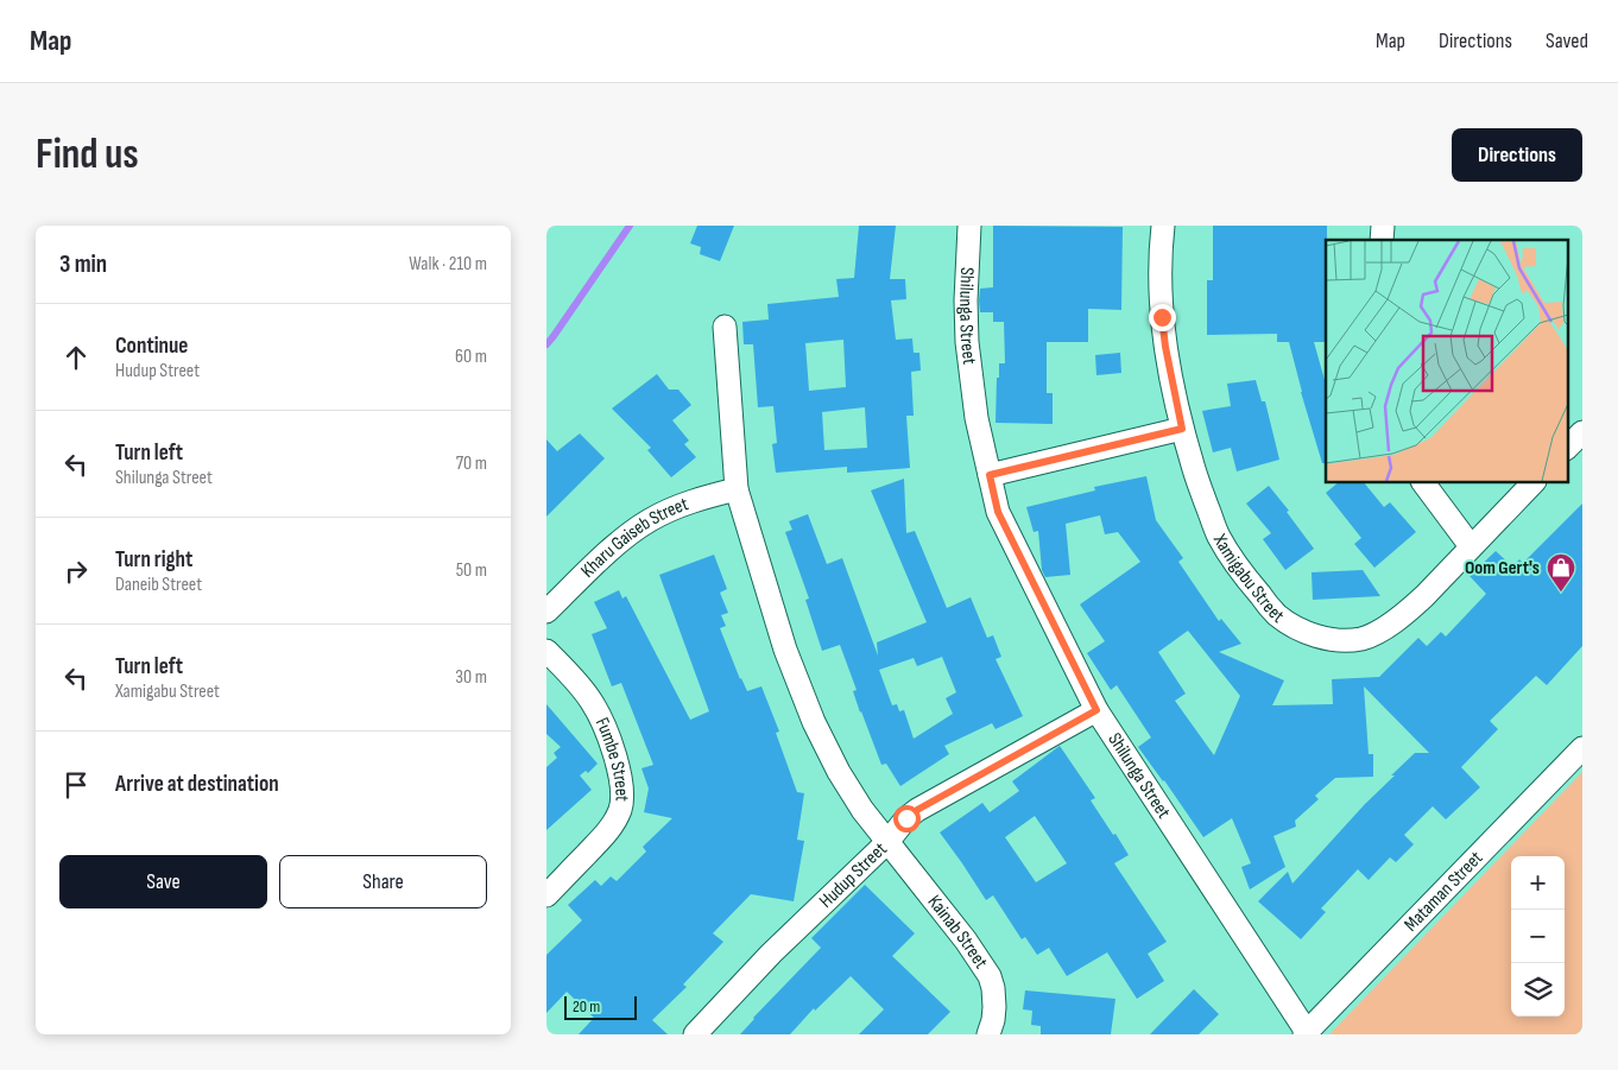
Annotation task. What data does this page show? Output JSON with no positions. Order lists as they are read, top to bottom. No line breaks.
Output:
{"streets":{"street":["Shilunga Street","Kharu Gaiseb Street","Xamigabu Street","Fumbe Street","Hudup Street","Mataman Street","Kainab Street"]},"crossings":[["Shilunga Street","Hudup Street"],["Shilunga Street","Mataman Street"],["Kharu Gaiseb Street","Kainab Street"],["Hudup Street","Kainab Street"]],"places":{"shop":["Oom Gert's"]},"scale_bar":"20 m","page":{"header":"Map","nav":["Map","Directions","Saved"],"buttons":["Directions",["Save","Share"]],"title":"Find us","heading":["3 min","Walk · 210 m"],"list":[["Continue","Hudup Street","60 m"],["Turn left","Shilunga Street","70 m"],["Turn right","Daneib Street","50 m"],["Turn left","Xamigabu Street","30 m"],"Arrive at destination"],"map_buttons":["+","−"],"scale":"20 m"}}
